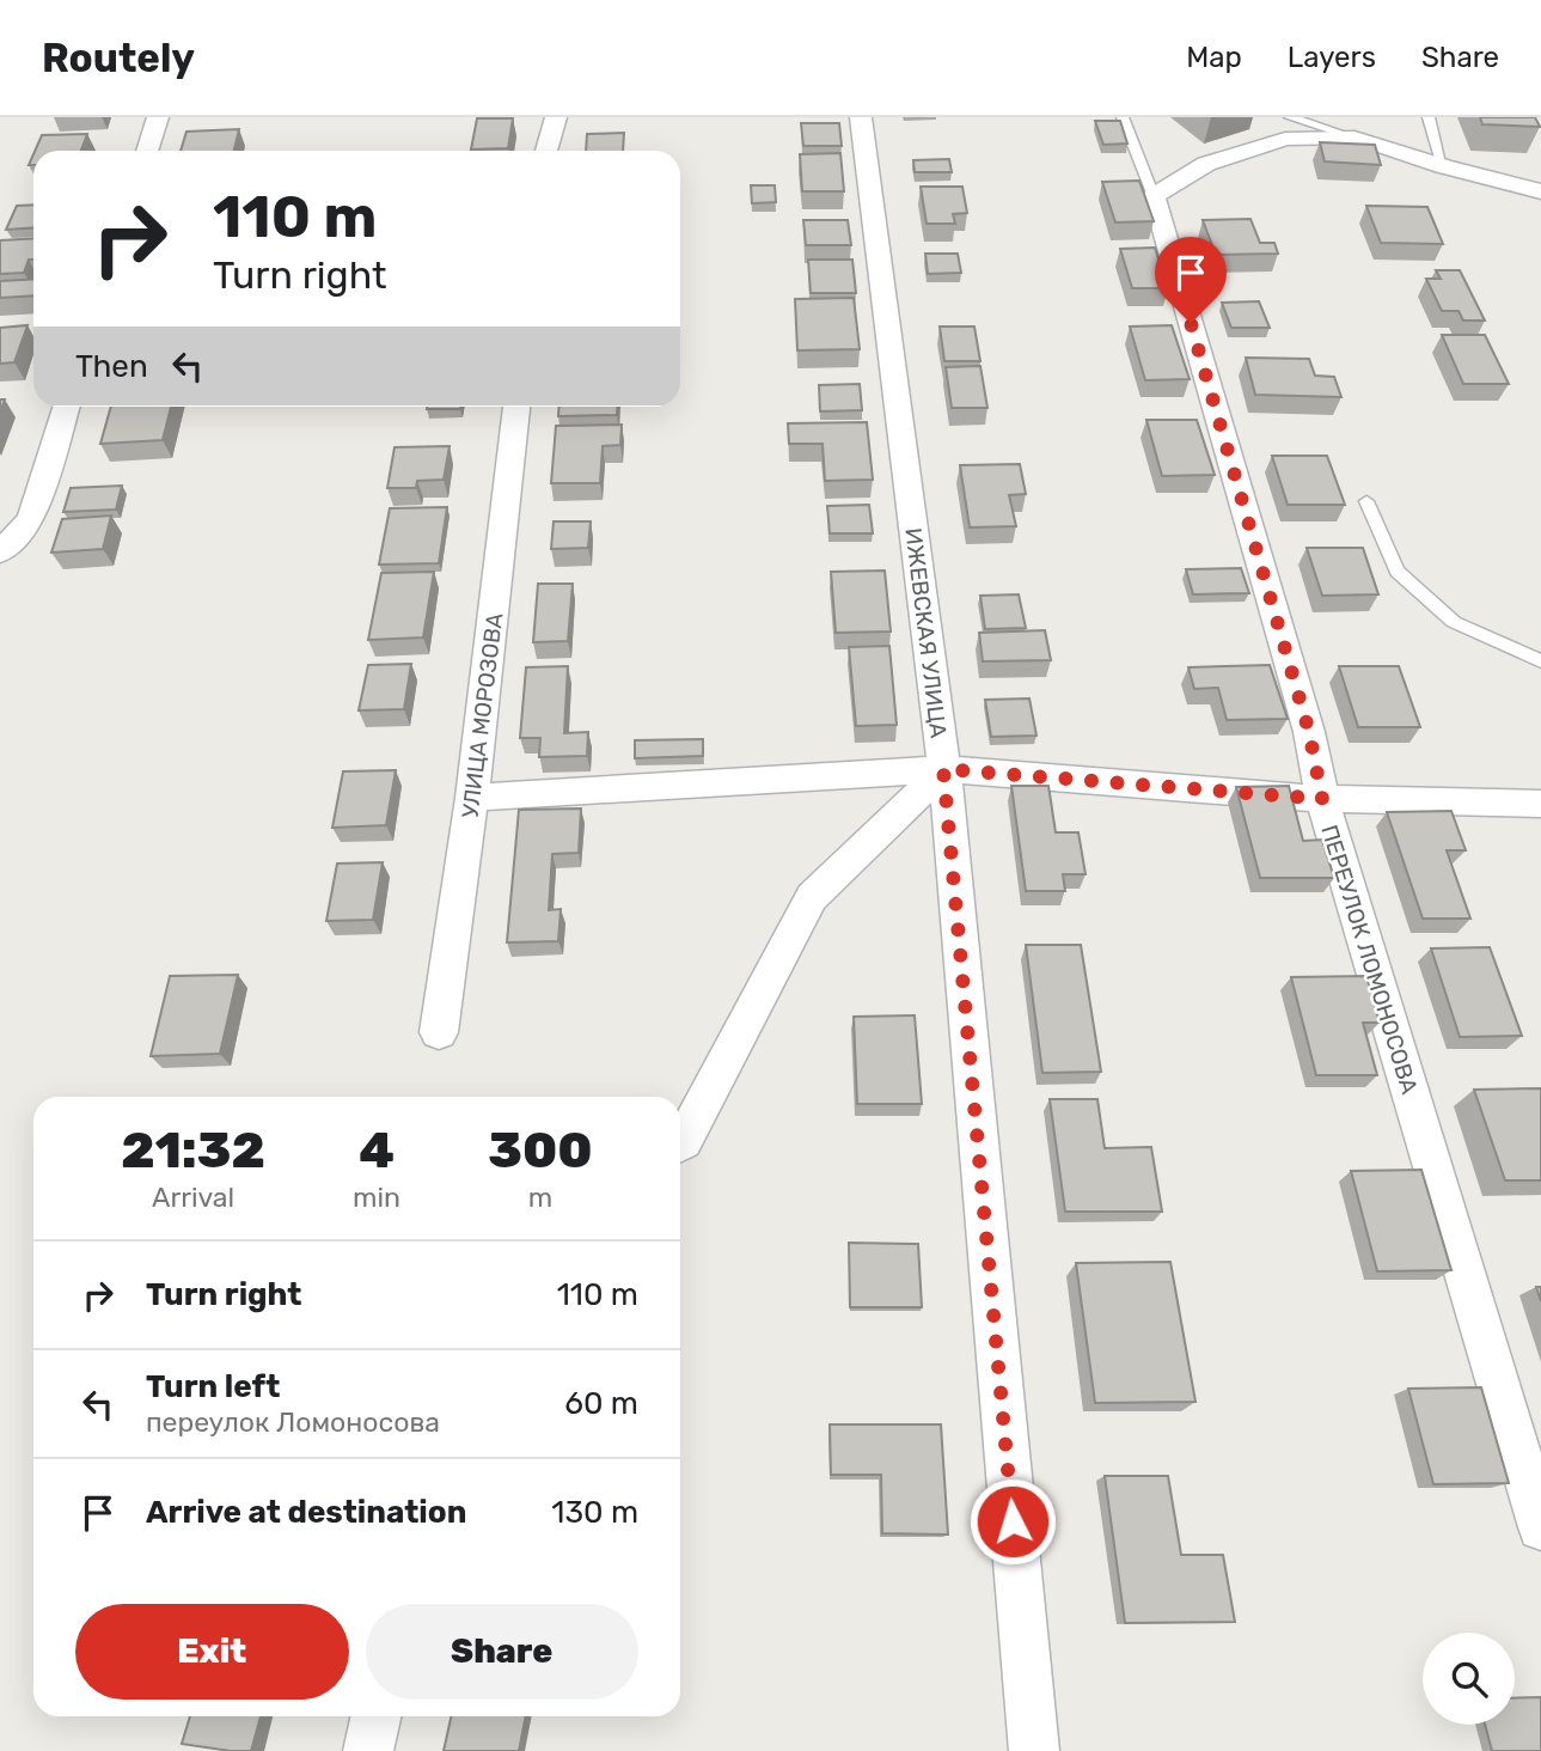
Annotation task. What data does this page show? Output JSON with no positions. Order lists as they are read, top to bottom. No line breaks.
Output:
{"streets":{"street":["ИЖЕВСКАЯ УЛИЦА","УЛИЦА МОРОЗОВА","ПЕРЕУЛОК ЛОМОНОСОВА"]},"page":{"header":"Routely","nav":["Map","Layers","Share"],"turn":["110 m","Turn right"],"then":"Then","eta":["21:32","Arrival","4","min","300","m"],"list":[{"name":"Turn right","value":"110 m"},{"name":"Turn left","note":"переулок Ломоносова","value":"60 m"},{"name":"Arrive at destination","value":"130 m"}],"buttons":["Exit","Share"]}}
